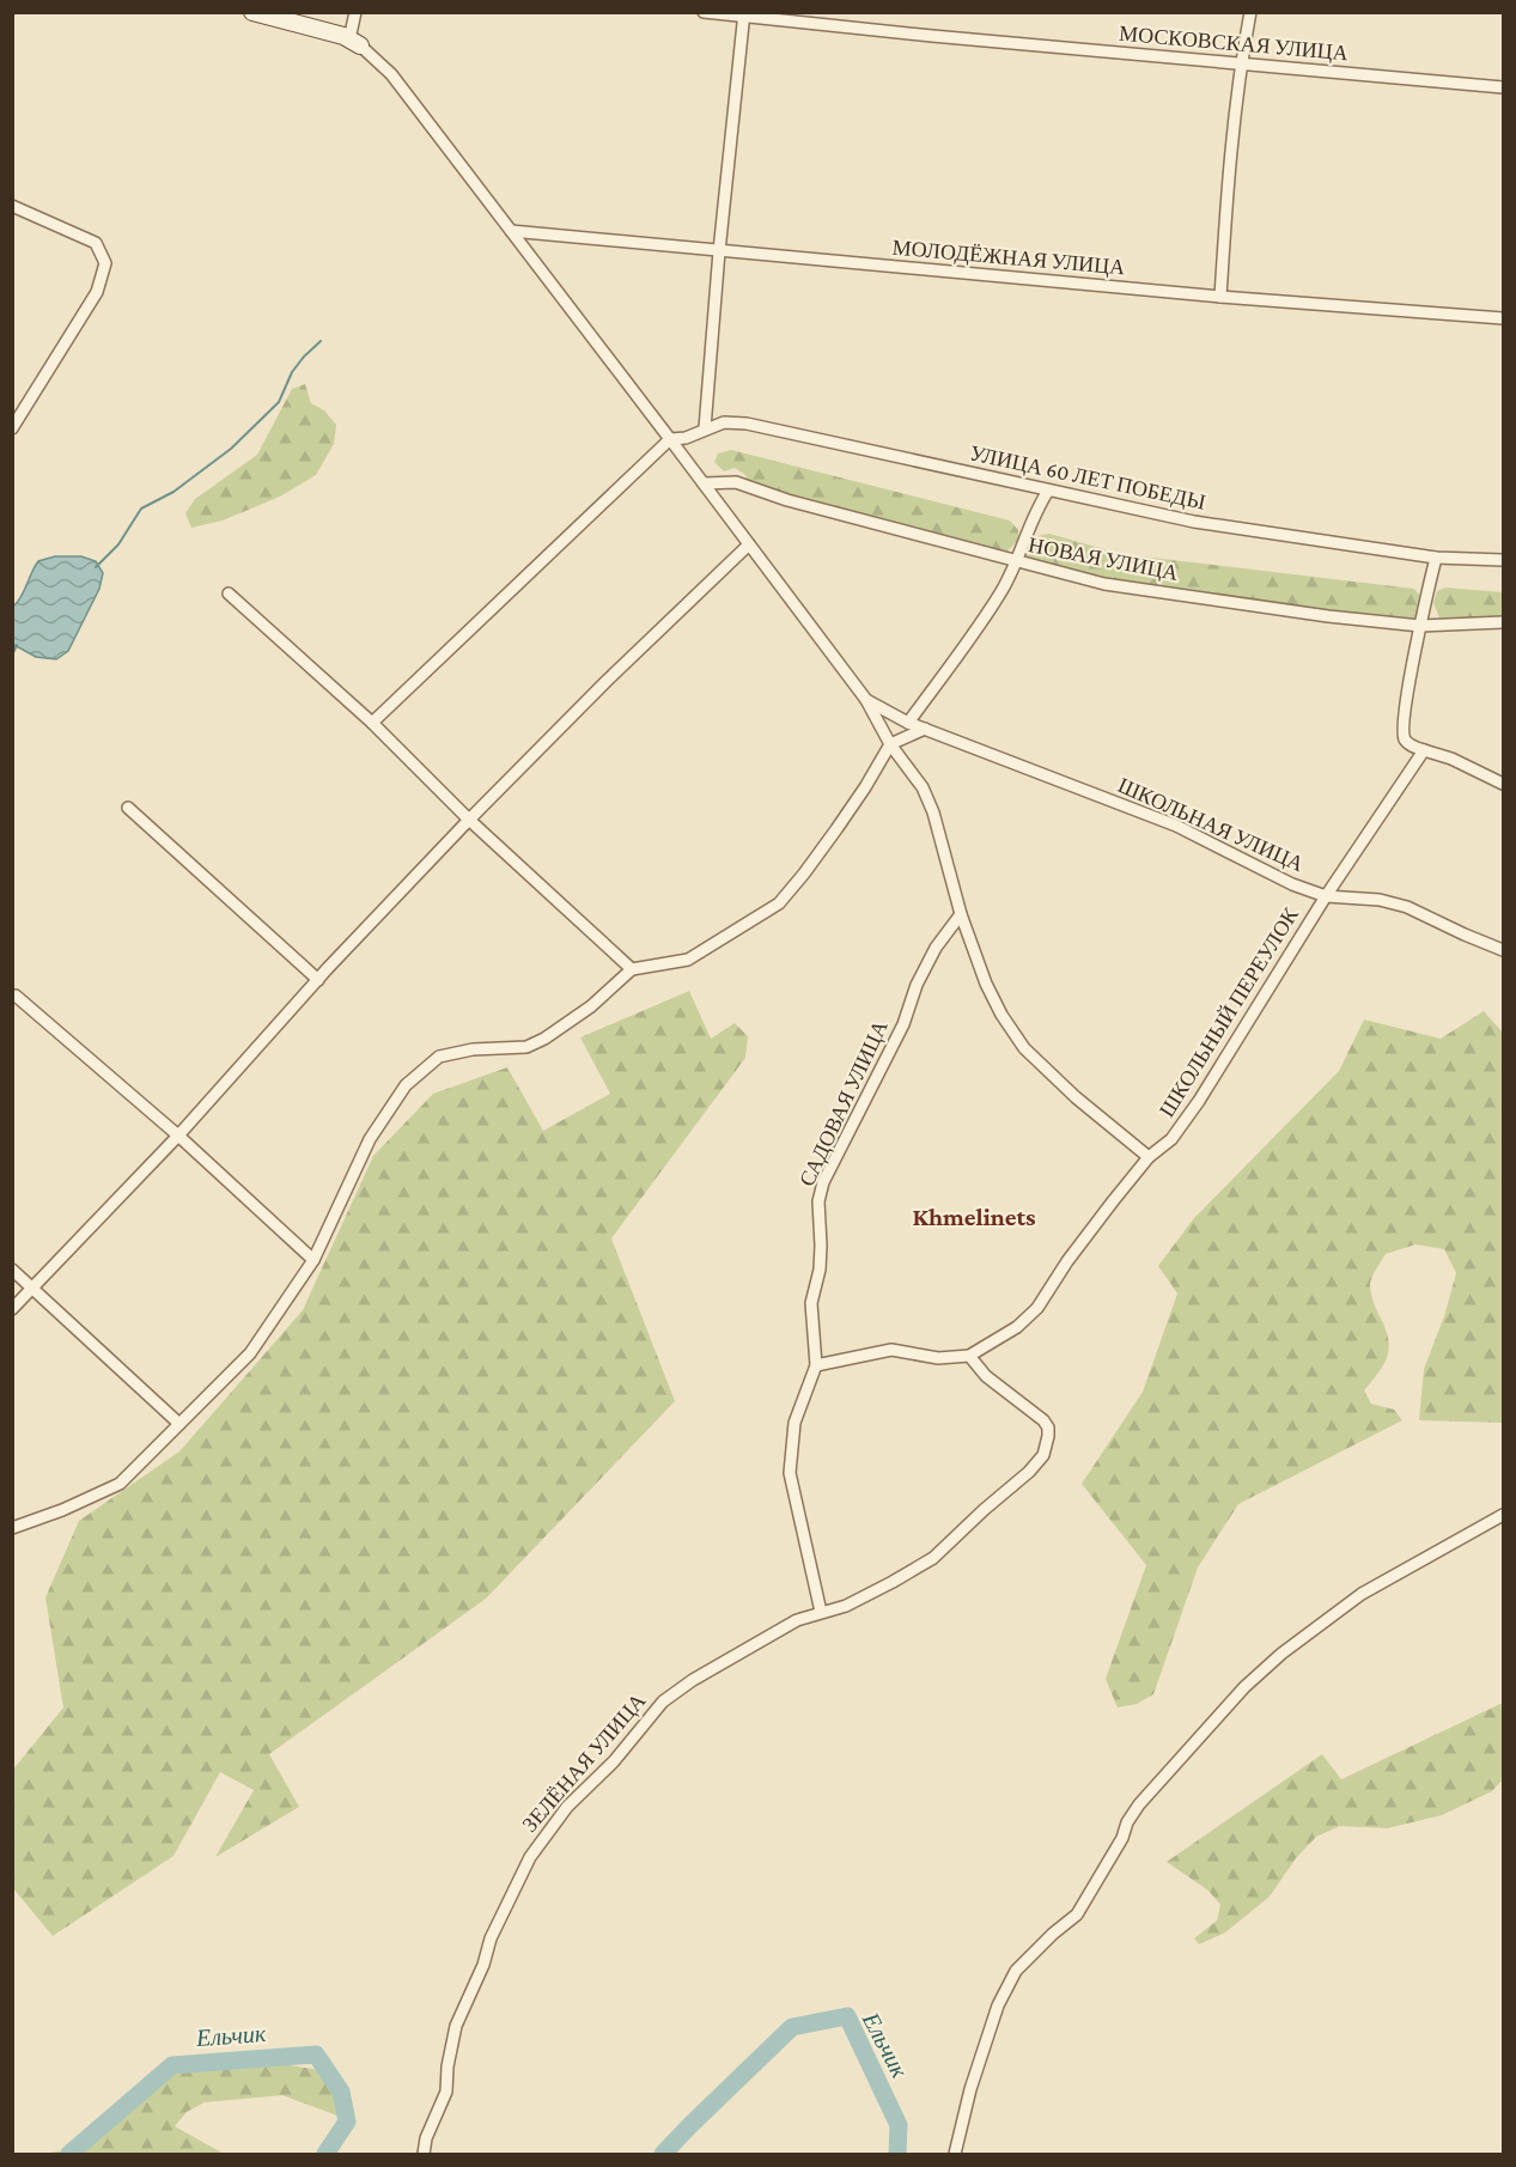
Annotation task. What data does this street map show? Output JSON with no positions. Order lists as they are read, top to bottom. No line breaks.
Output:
{"streets":{"street":["МОСКОВСКАЯ УЛИЦА","МОЛОДЁЖНАЯ УЛИЦА","УЛИЦА 60 ЛЕТ ПОБЕДЫ","НОВАЯ УЛИЦА","ШКОЛЬНАЯ УЛИЦА","ШКОЛЬНЫЙ ПЕРЕУЛОК","САДОВАЯ УЛИЦА","ЗЕЛЁНАЯ УЛИЦА"]},"crossings":[["ШКОЛЬНАЯ УЛИЦА","ШКОЛЬНЫЙ ПЕРЕУЛОК"],["ШКОЛЬНЫЙ ПЕРЕУЛОК","САДОВАЯ УЛИЦА"],["ШКОЛЬНЫЙ ПЕРЕУЛОК","ЗЕЛЁНАЯ УЛИЦА"]],"districts":["Khmelinets"],"water":["Ельчик"]}
